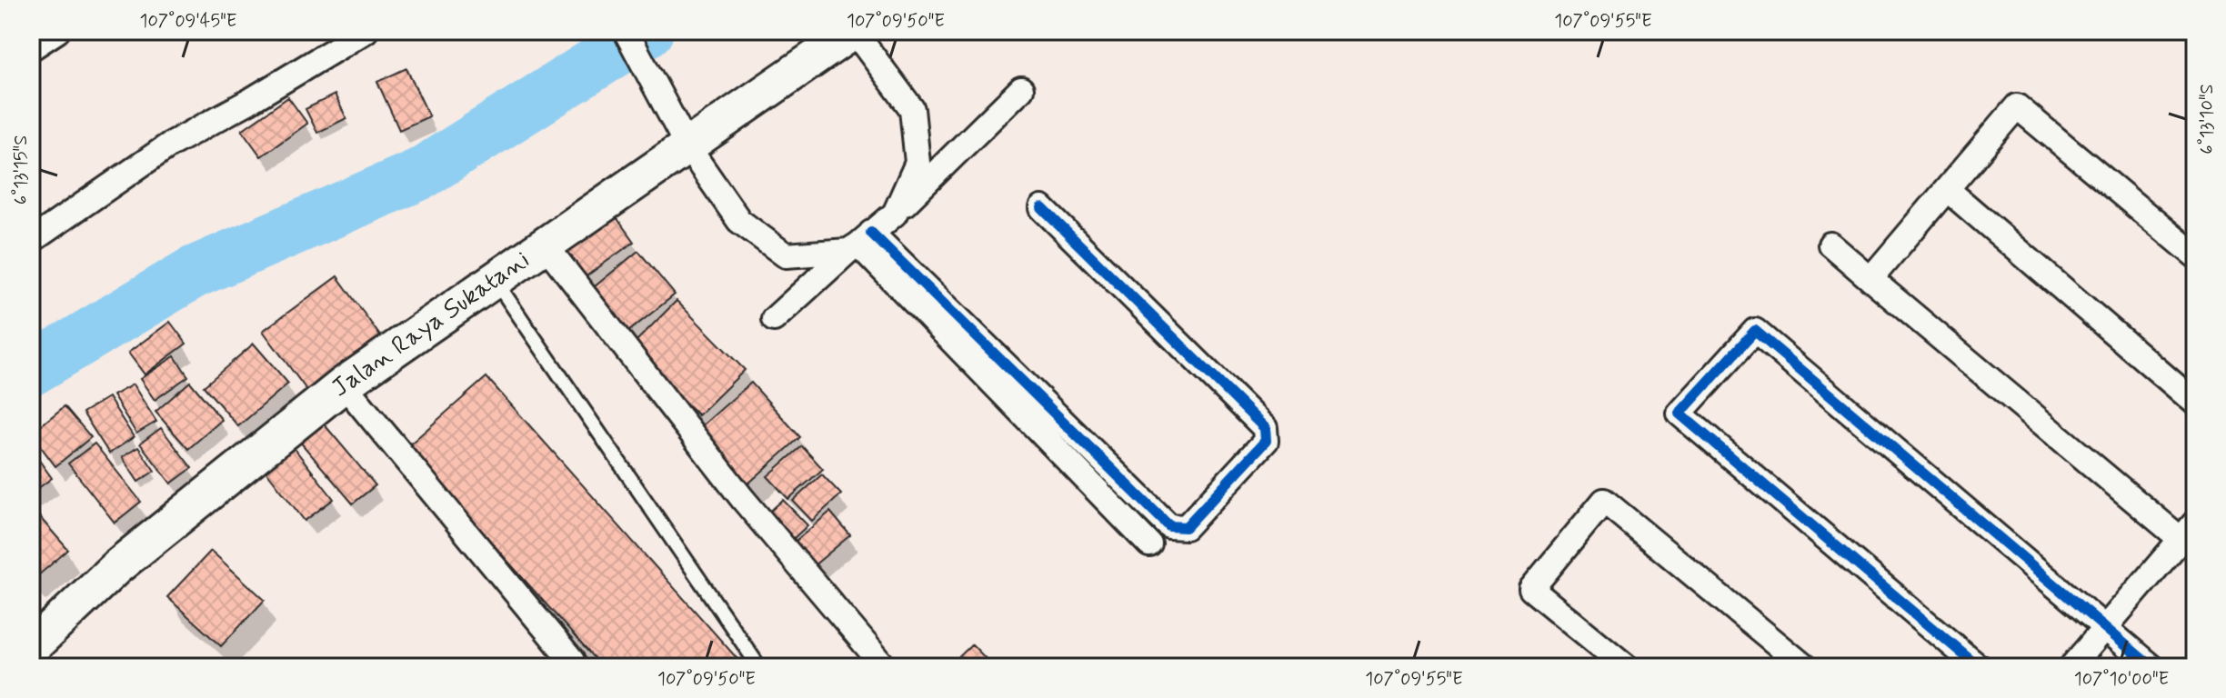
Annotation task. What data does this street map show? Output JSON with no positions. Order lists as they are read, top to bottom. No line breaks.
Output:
{"streets":{"main road":["Jalan Raya Sukatani"]},"coordinates":["107°09'45\"E","107°09'50\"E","107°09'55\"E","6°13'10\"S","6°13'15\"S","107°10'00\"E"]}
